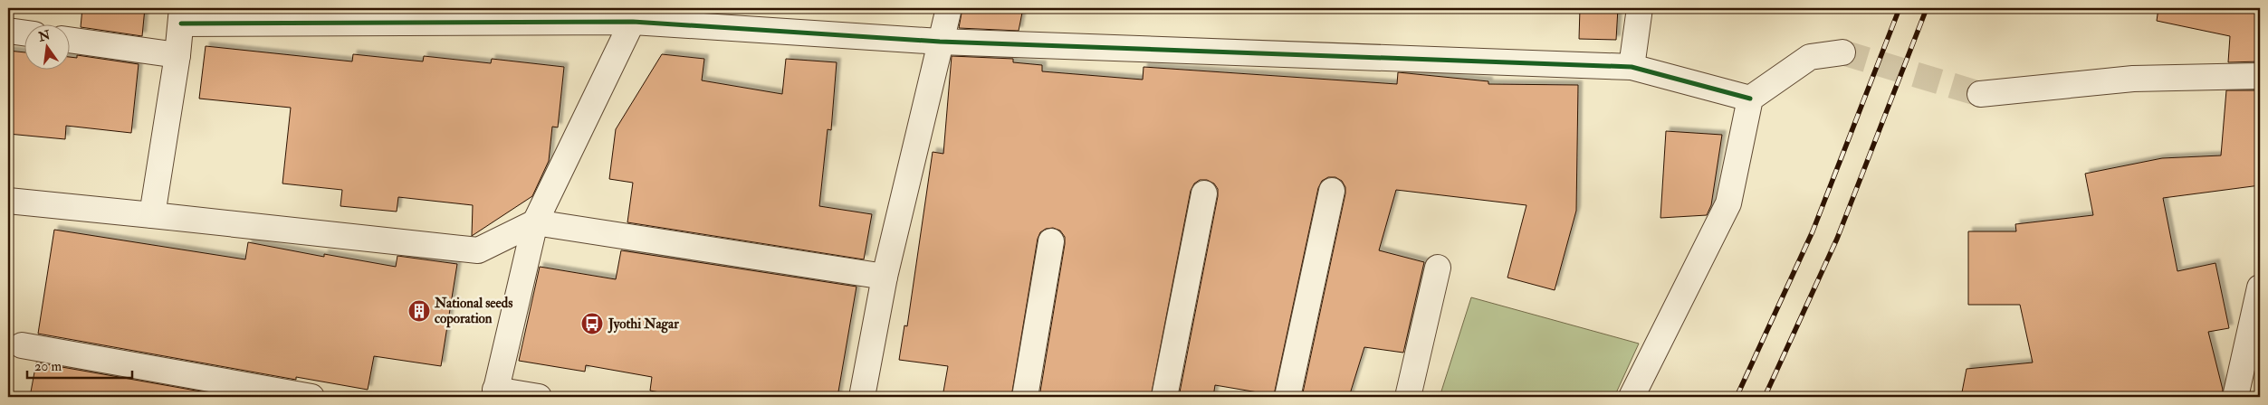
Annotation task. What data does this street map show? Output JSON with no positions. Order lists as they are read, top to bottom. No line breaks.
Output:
{"places":{"building":["National seeds coporation"],"bus stop":["Jyothi Nagar"]},"scale_bar":"20 m","north":"top"}
